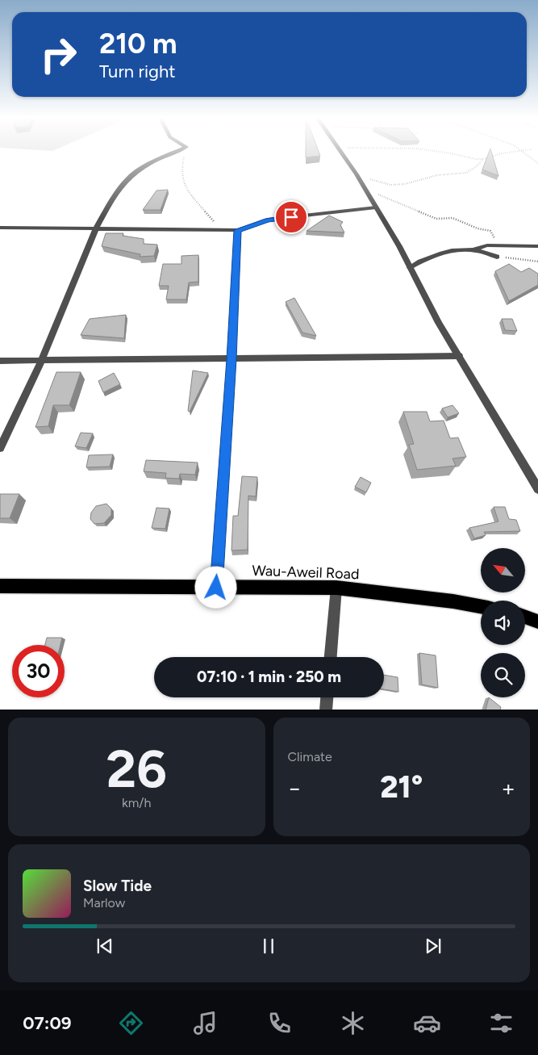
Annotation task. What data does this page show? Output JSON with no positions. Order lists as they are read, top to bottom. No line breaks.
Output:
{"streets":{"main road":["Wau-Aweil Road"]},"north":"top left","page":{"turn":["210 m","Turn right"],"limit":"30","trip":"07:10 · 1 min · 250 m","tile":[["26","km/h"],"Climate"],"heat":["−","21°","+"],"song":["Slow Tide","Marlow"],"tabs":"07:09"}}
